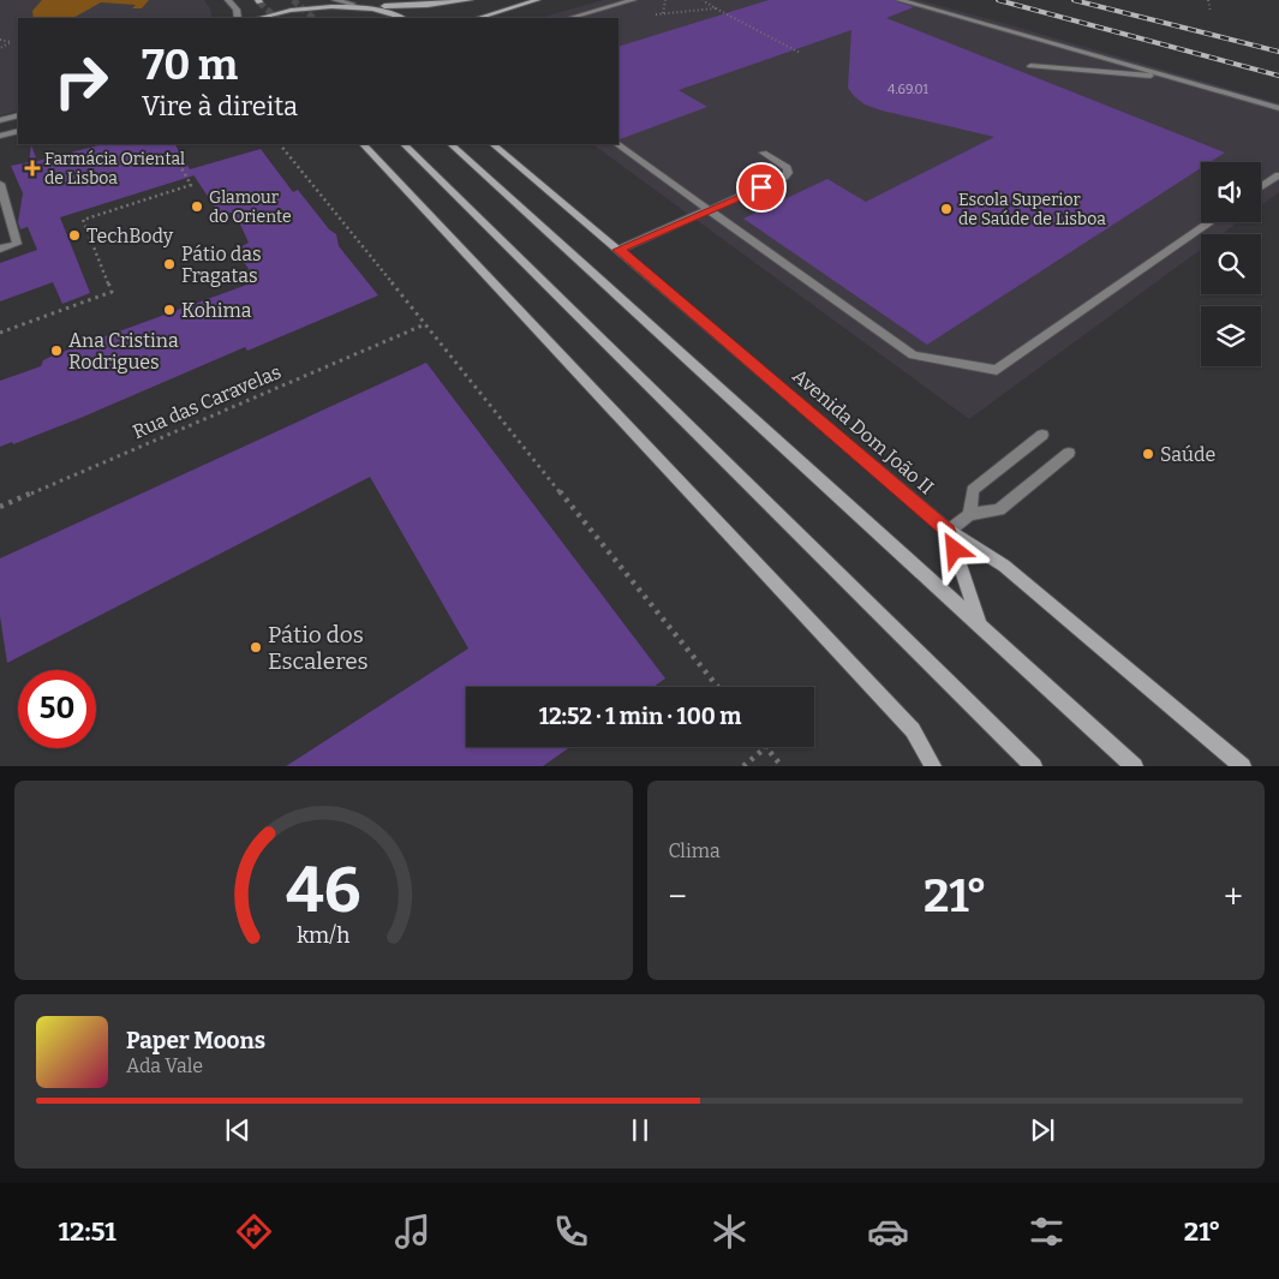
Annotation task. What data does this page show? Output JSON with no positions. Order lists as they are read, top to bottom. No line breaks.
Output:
{"streets":{"main road":["Avenida Dom João II"],"path":["Rua das Caravelas"]},"places":{"health":["Farmácia Oriental de Lisboa"],"other":["Glamour do Oriente","Escola Superior de Saúde de Lisboa","TechBody","Pátio das Fragatas","Kohima","Ana Cristina Rodrigues","Saúde","Pátio dos Escaleres"]},"house_numbers":["4.69.01"],"page":{"turn":["70 m","Vire à direita"],"limit":"50","trip":"12:52 · 1 min · 100 m","tile":"Clima","heat":["−","21°","+"],"song":["Paper Moons","Ada Vale"],"tabs":["12:51","21°"],"gauge":["46","km/h"]}}
